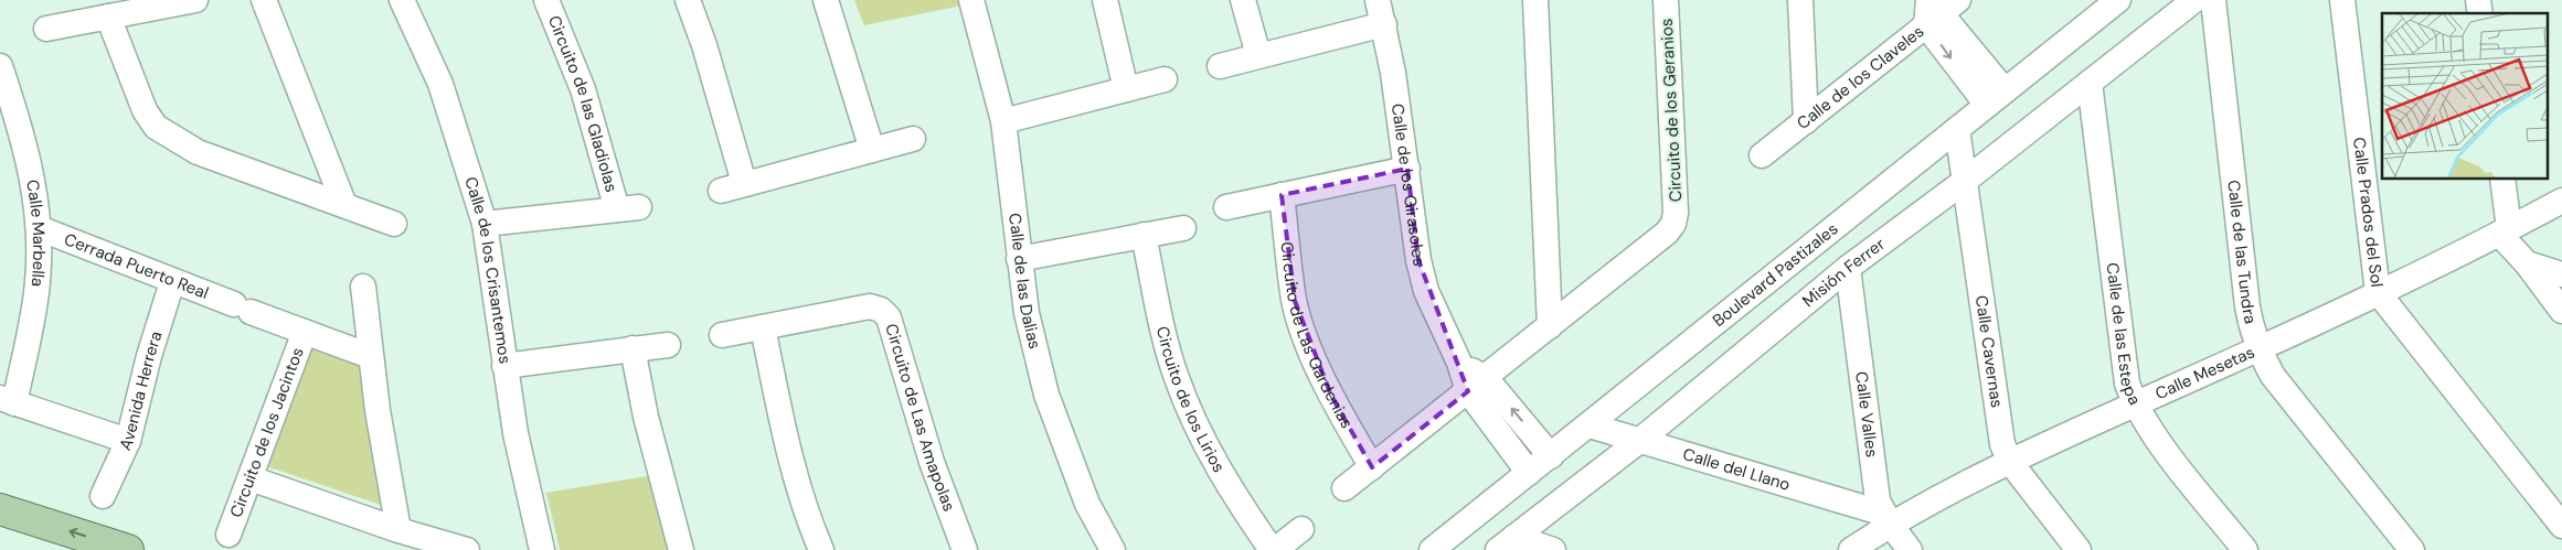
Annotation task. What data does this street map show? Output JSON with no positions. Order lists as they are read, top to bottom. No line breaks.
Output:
{"streets":{"street":["Calle de los Claveles","Circuito de las Gladiolas","Circuito de los Geranios","Calle de los Girasoles","Calle Prados del Sol","Calle Marbella","Calle de las Tundra","Cerrada Puerto Real","Calle de los Crisantemos","Misión Ferrer","Boulevard Pastizales","Calle de las Dalias","Circuito de Las Gardenias","Calle de las Estepa","Calle Cavernas","Calle Mesetas","Avenida Herrera","Circuito de los Lirios","Calle Valles","Circuito de Las Amapolas","Circuito de los Jacintos","Calle del Llano"]},"crossings":[["Circuito de las Gladiolas","Calle de los Crisantemos"],["Circuito de los Geranios","Calle de los Girasoles"],["Circuito de los Geranios","Circuito de Las Gardenias"],["Calle de los Girasoles","Boulevard Pastizales"],["Calle Prados del Sol","Calle Mesetas"],["Calle Marbella","Cerrada Puerto Real"],["Calle de las Tundra","Calle Mesetas"],["Cerrada Puerto Real","Avenida Herrera"],["Cerrada Puerto Real","Circuito de los Jacintos"],["Misión Ferrer","Calle de las Estepa"],["Misión Ferrer","Calle Cavernas"],["Misión Ferrer","Calle Valles"],["Misión Ferrer","Calle del Llano"],["Boulevard Pastizales","Calle Cavernas"],["Boulevard Pastizales","Calle del Llano"],["Calle de las Estepa","Calle Mesetas"],["Calle Cavernas","Calle Mesetas"],["Calle Mesetas","Calle Valles"],["Calle Mesetas","Calle del Llano"],["Calle Valles","Calle del Llano"]]}
